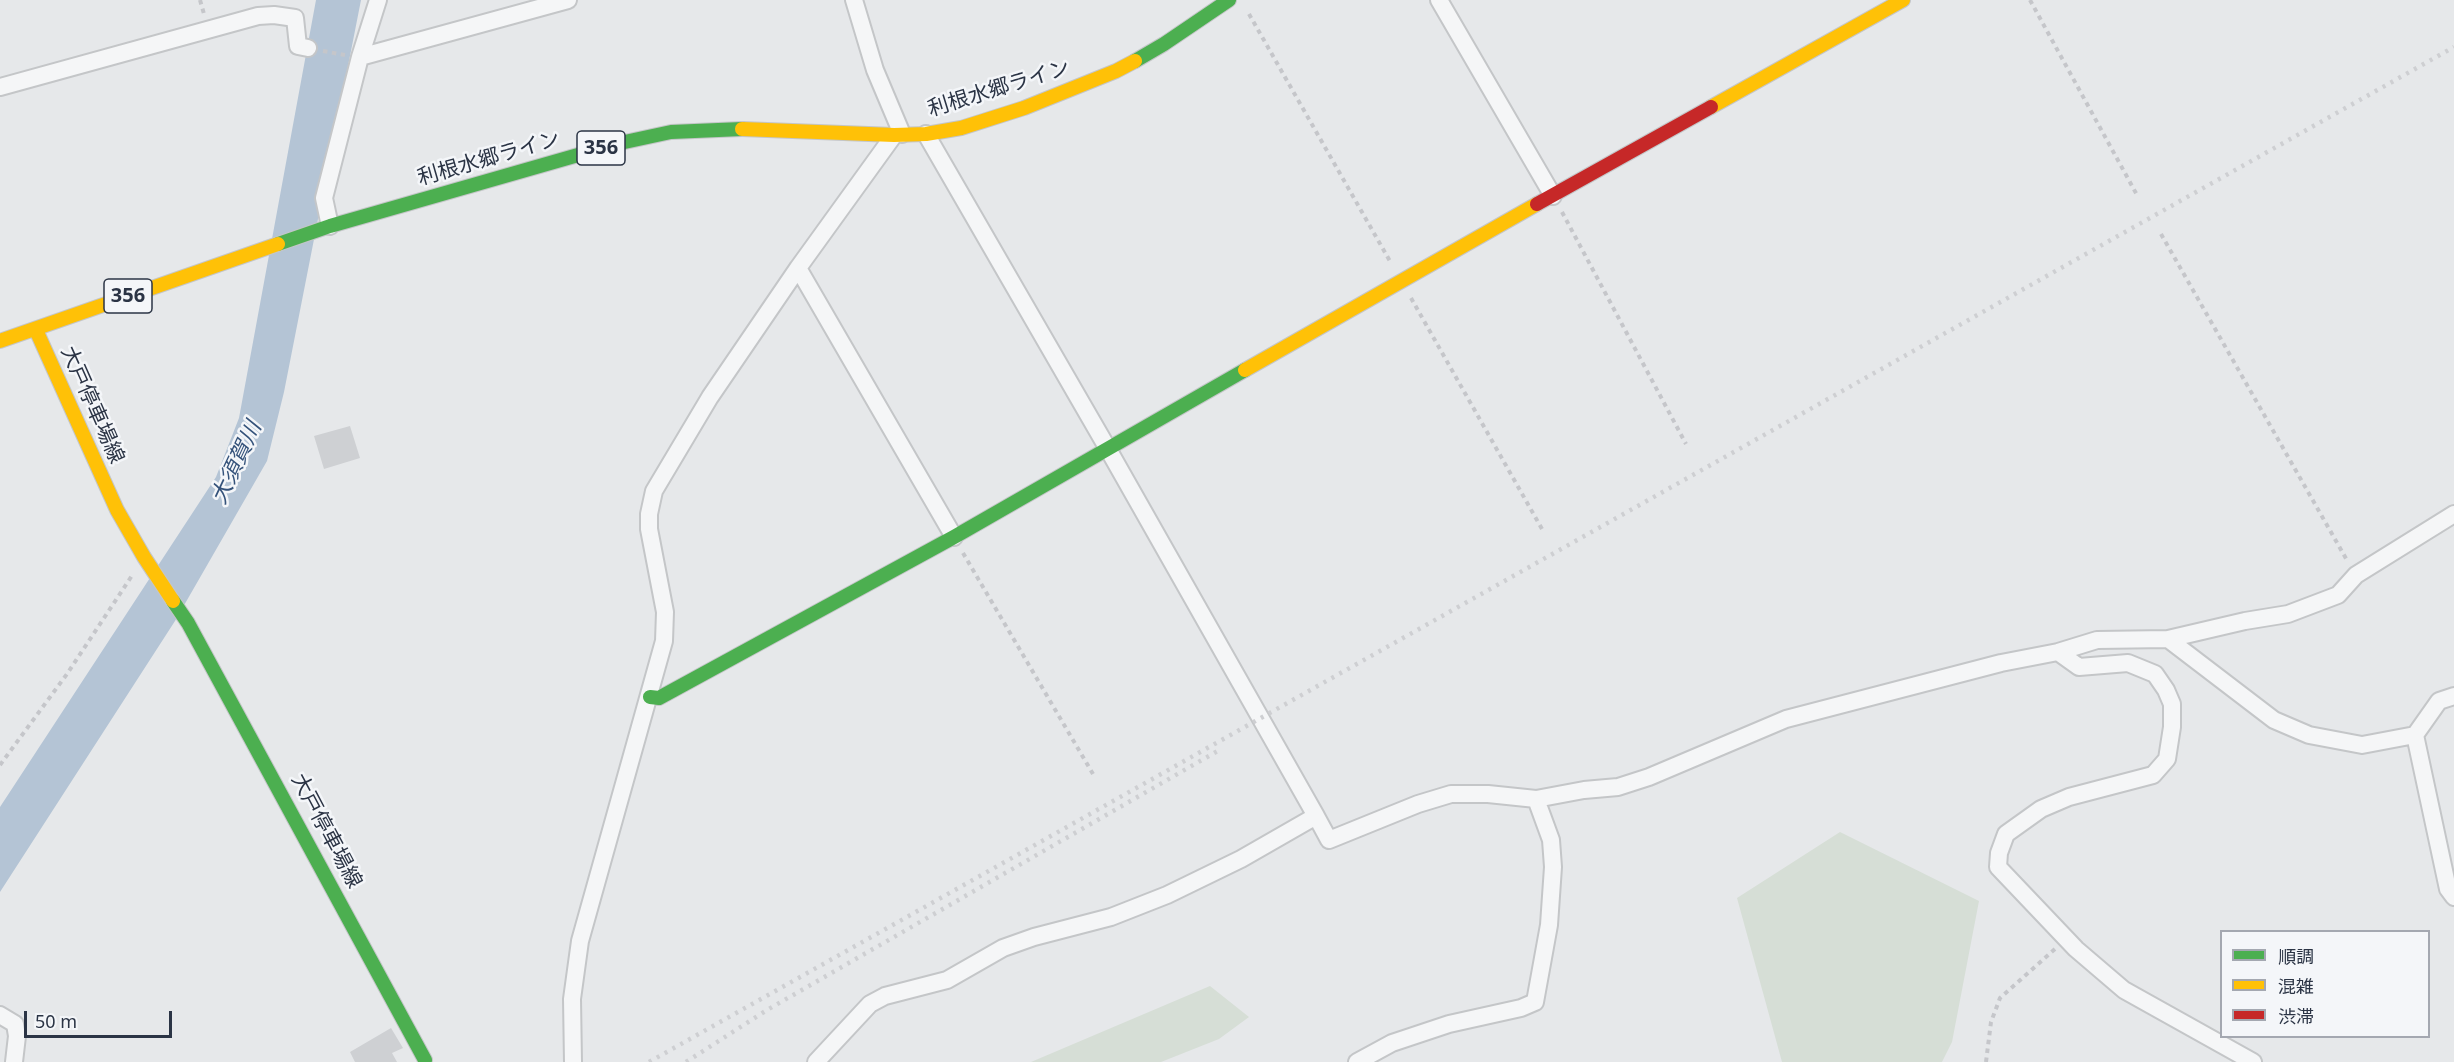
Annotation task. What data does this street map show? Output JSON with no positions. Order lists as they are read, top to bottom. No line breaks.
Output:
{"streets":{"main road":["利根水郷ライン","356","大戸停車場線"]},"crossings":[["利根水郷ライン","大戸停車場線"]],"water":["大須賀川"],"legend":["順調","混雑","渋滞"],"scale_bar":"50 m"}
